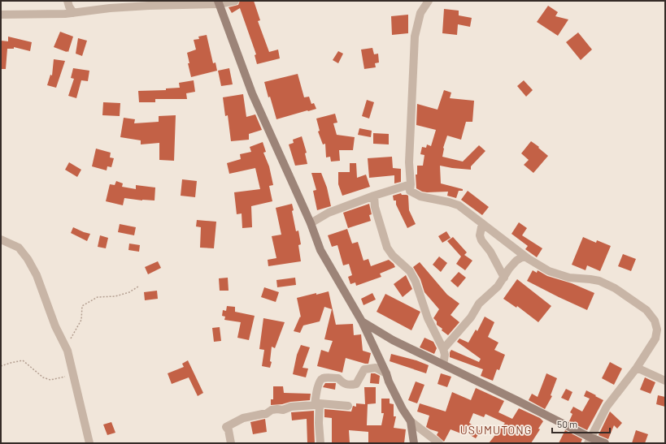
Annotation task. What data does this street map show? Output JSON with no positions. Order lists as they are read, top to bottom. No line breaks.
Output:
{"districts":["USUMUTONG"],"scale_bar":"50 m"}
